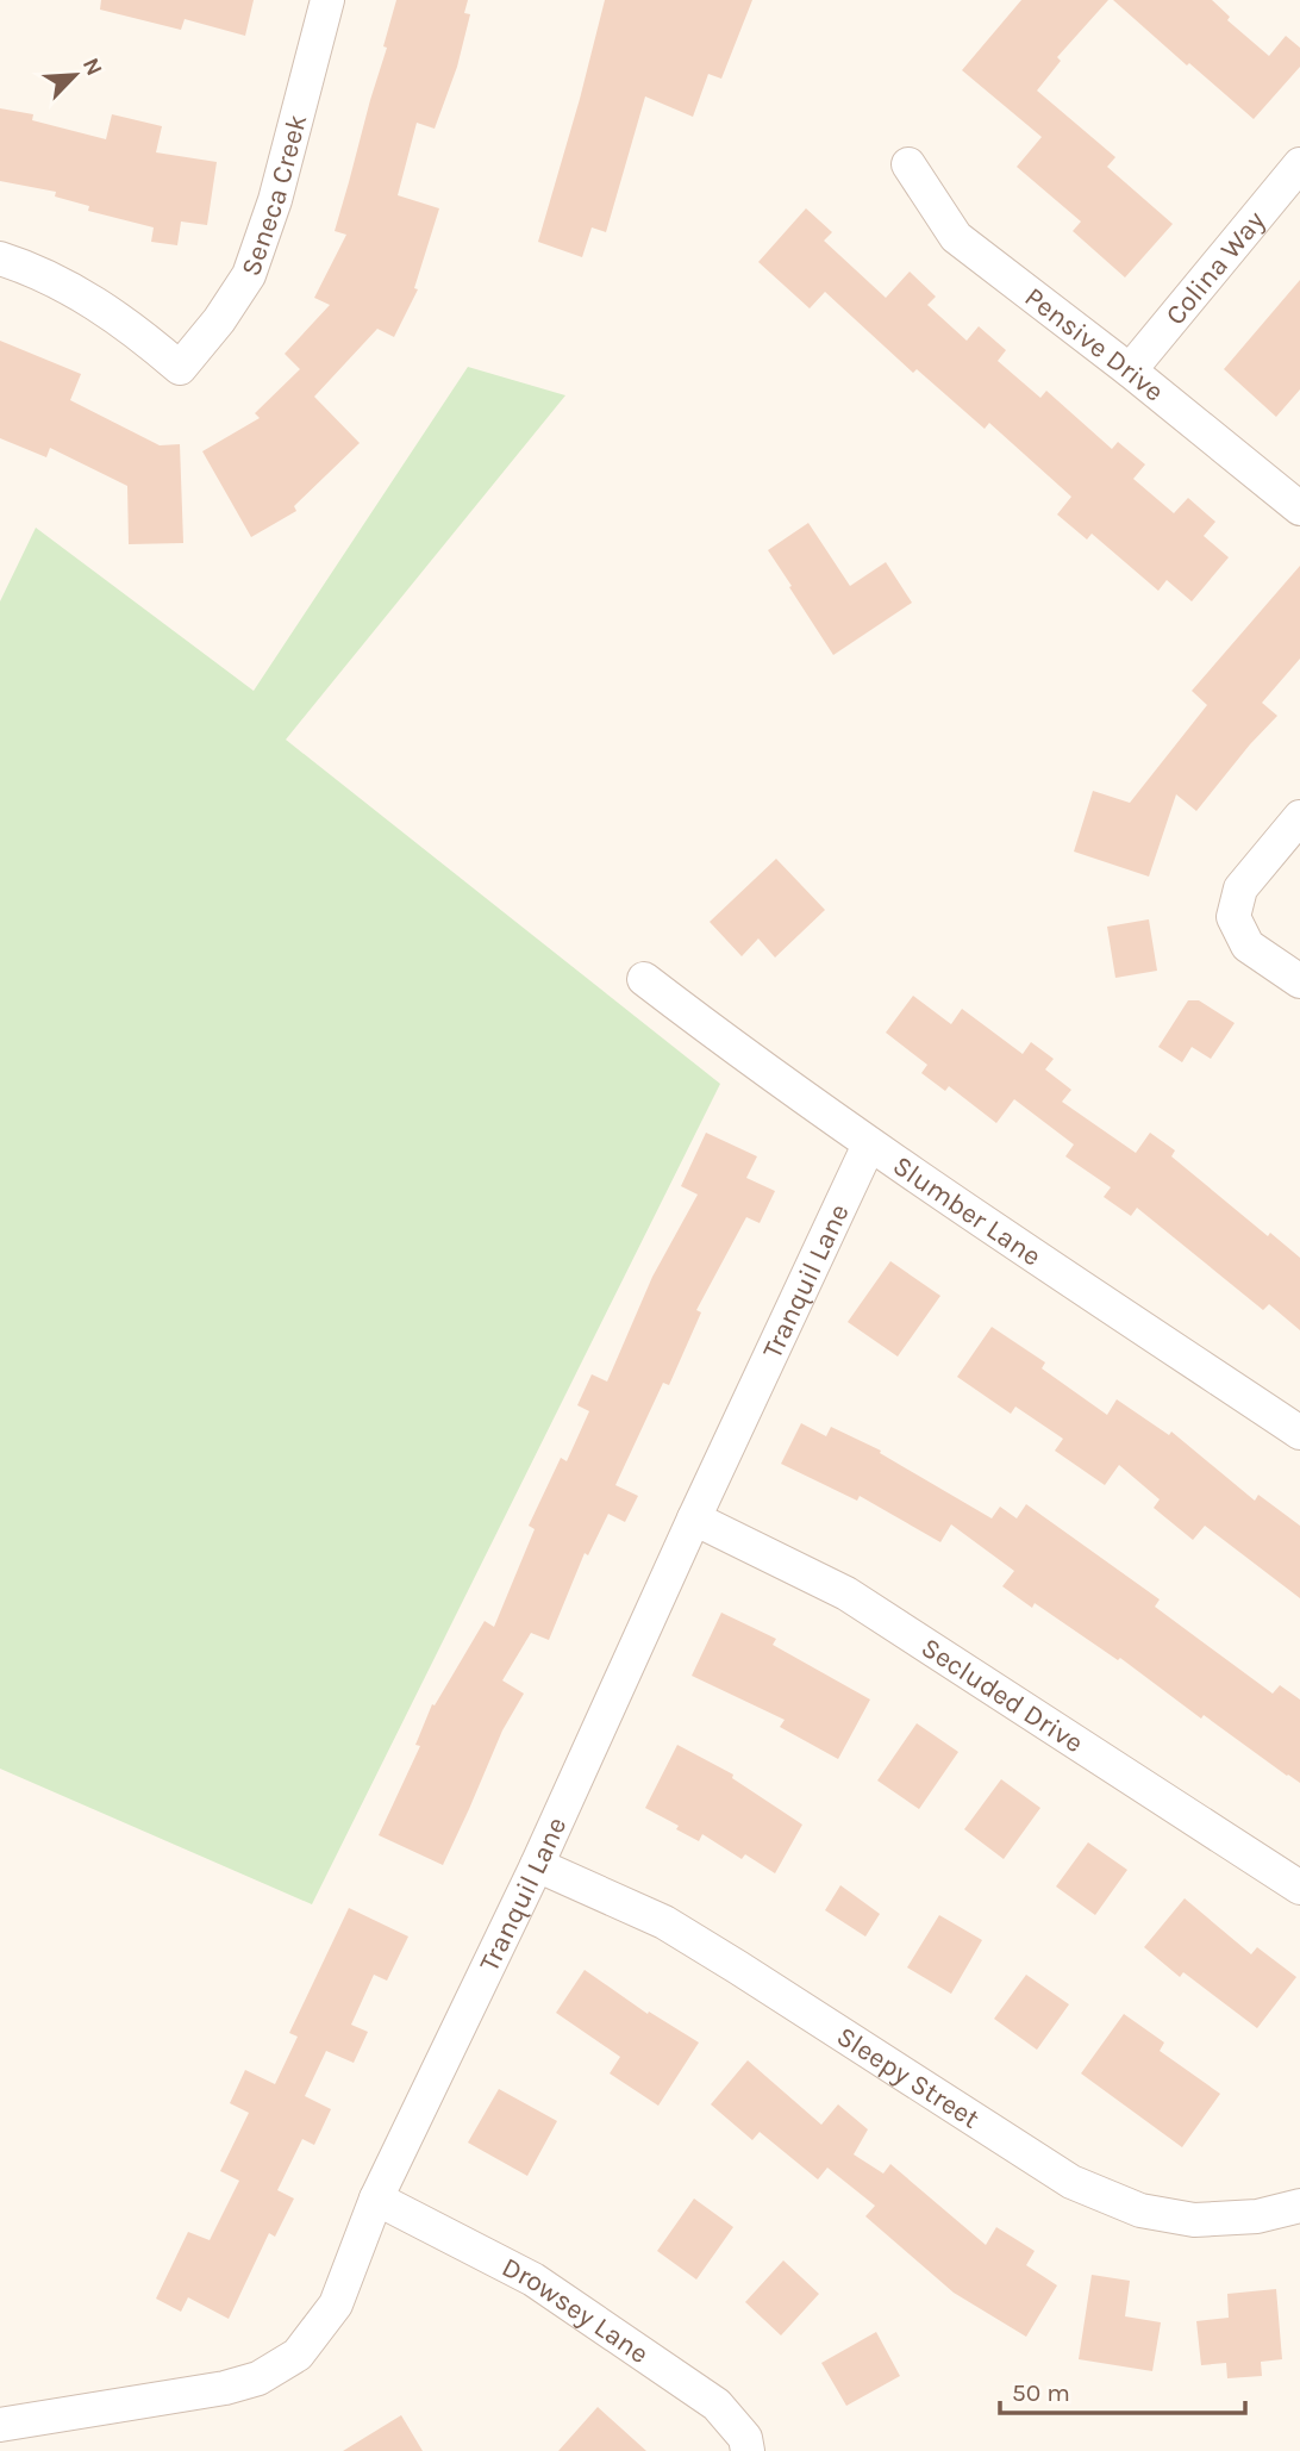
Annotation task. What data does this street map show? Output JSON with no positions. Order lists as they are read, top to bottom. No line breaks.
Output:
{"streets":{"street":["Seneca Creek","Colina Way","Pensive Drive","Slumber Lane","Tranquil Lane","Secluded Drive","Sleepy Street","Drowsey Lane"]},"crossings":[["Colina Way","Pensive Drive"],["Slumber Lane","Tranquil Lane"],["Tranquil Lane","Secluded Drive"],["Tranquil Lane","Sleepy Street"],["Tranquil Lane","Drowsey Lane"]],"scale_bar":"50 m","north":"top right"}
